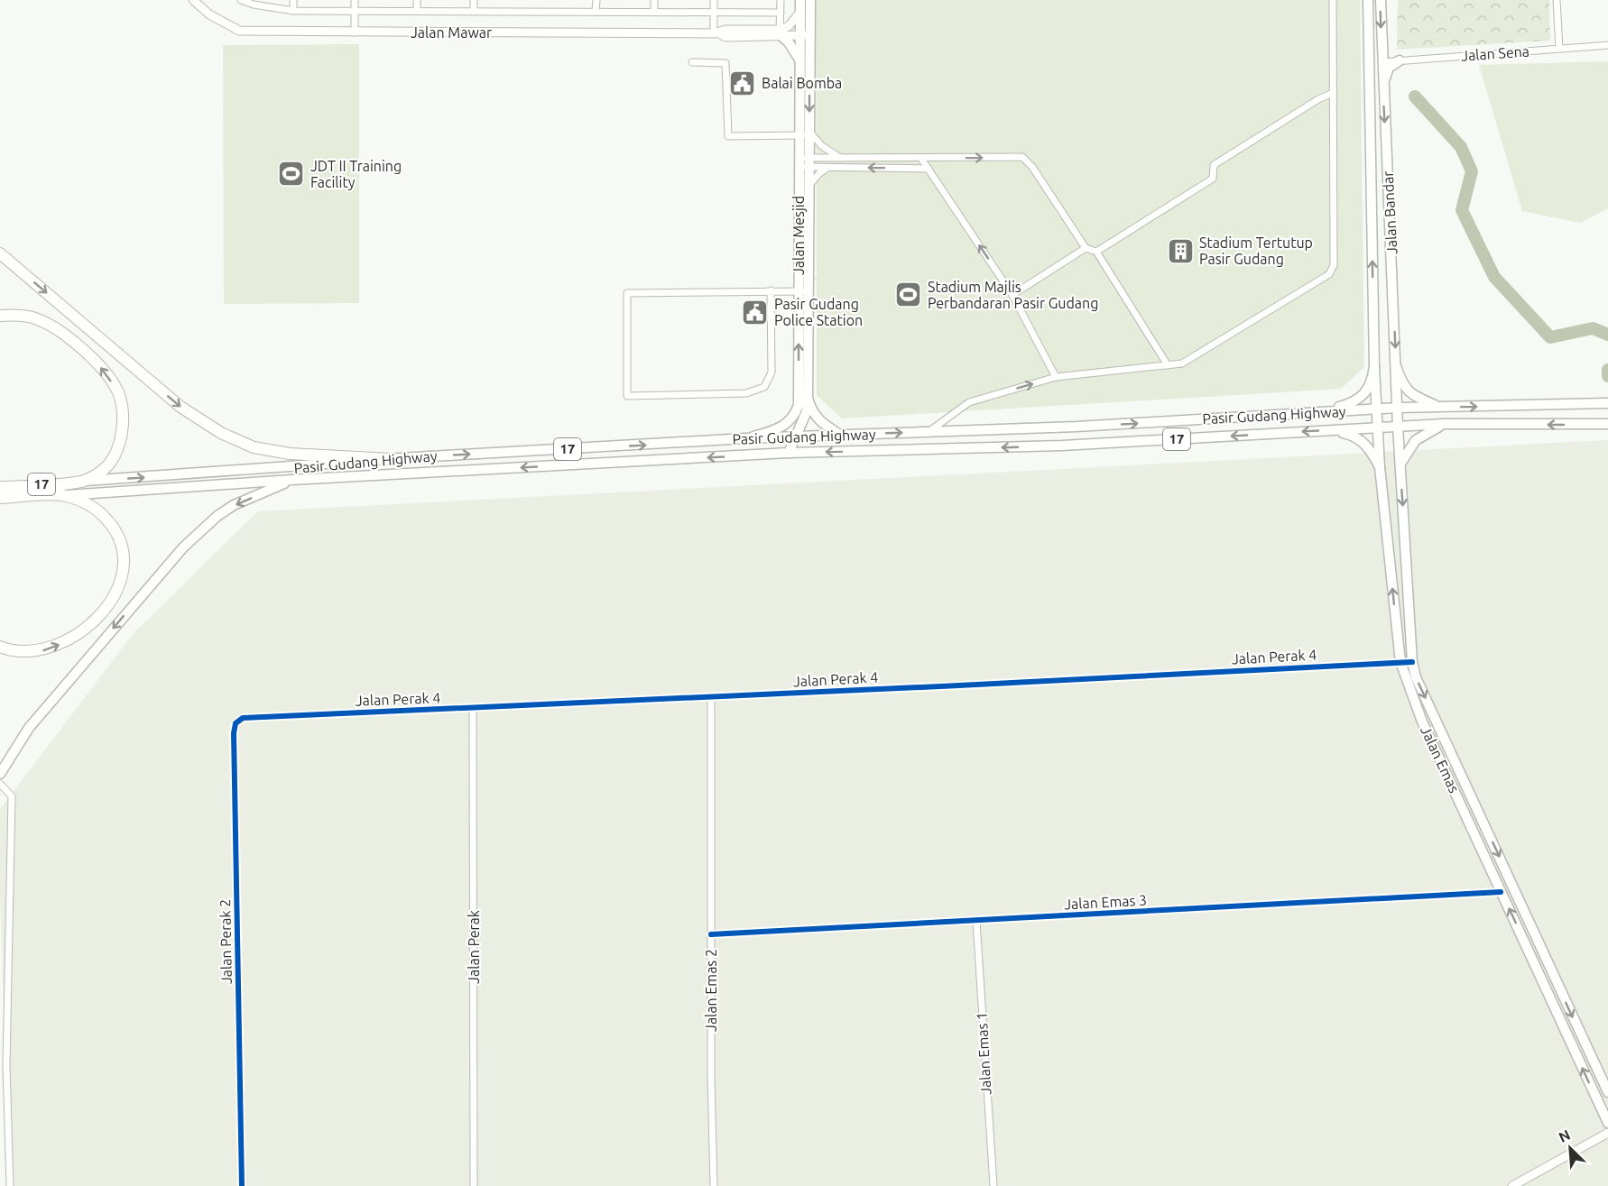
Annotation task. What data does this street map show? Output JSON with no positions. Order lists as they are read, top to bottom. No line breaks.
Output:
{"streets":{"highway":["Pasir Gudang Highway","17"],"main road":["Jalan Bandar","Jalan Mesjid","Jalan Emas"],"street":["Jalan Mawar","Jalan Sena","Jalan Perak 4","Jalan Emas 3","Jalan Perak 2","Jalan Perak","Jalan Emas 2","Jalan Emas 1"]},"crossings":[["Jalan Mawar","Jalan Mesjid"],["Jalan Sena","Jalan Bandar"],["Jalan Bandar","Pasir Gudang Highway"],["Jalan Bandar","Jalan Emas"],["Jalan Mesjid","Pasir Gudang Highway"],["Pasir Gudang Highway","Jalan Emas"],["Jalan Perak 4","Jalan Emas"],["Jalan Perak 4","Jalan Perak 2"],["Jalan Perak 4","Jalan Perak"],["Jalan Perak 4","Jalan Emas 2"],["Jalan Emas","Jalan Emas 3"],["Jalan Emas 3","Jalan Emas 2"],["Jalan Emas 3","Jalan Emas 1"]],"places":{"public building":["Balai Bomba","Pasir Gudang Police Station"],"sports":["JDT II Training Facility","Stadium Majlis Perbandaran Pasir Gudang"],"building":["Stadium Tertutup Pasir Gudang"]},"north":"top left"}
